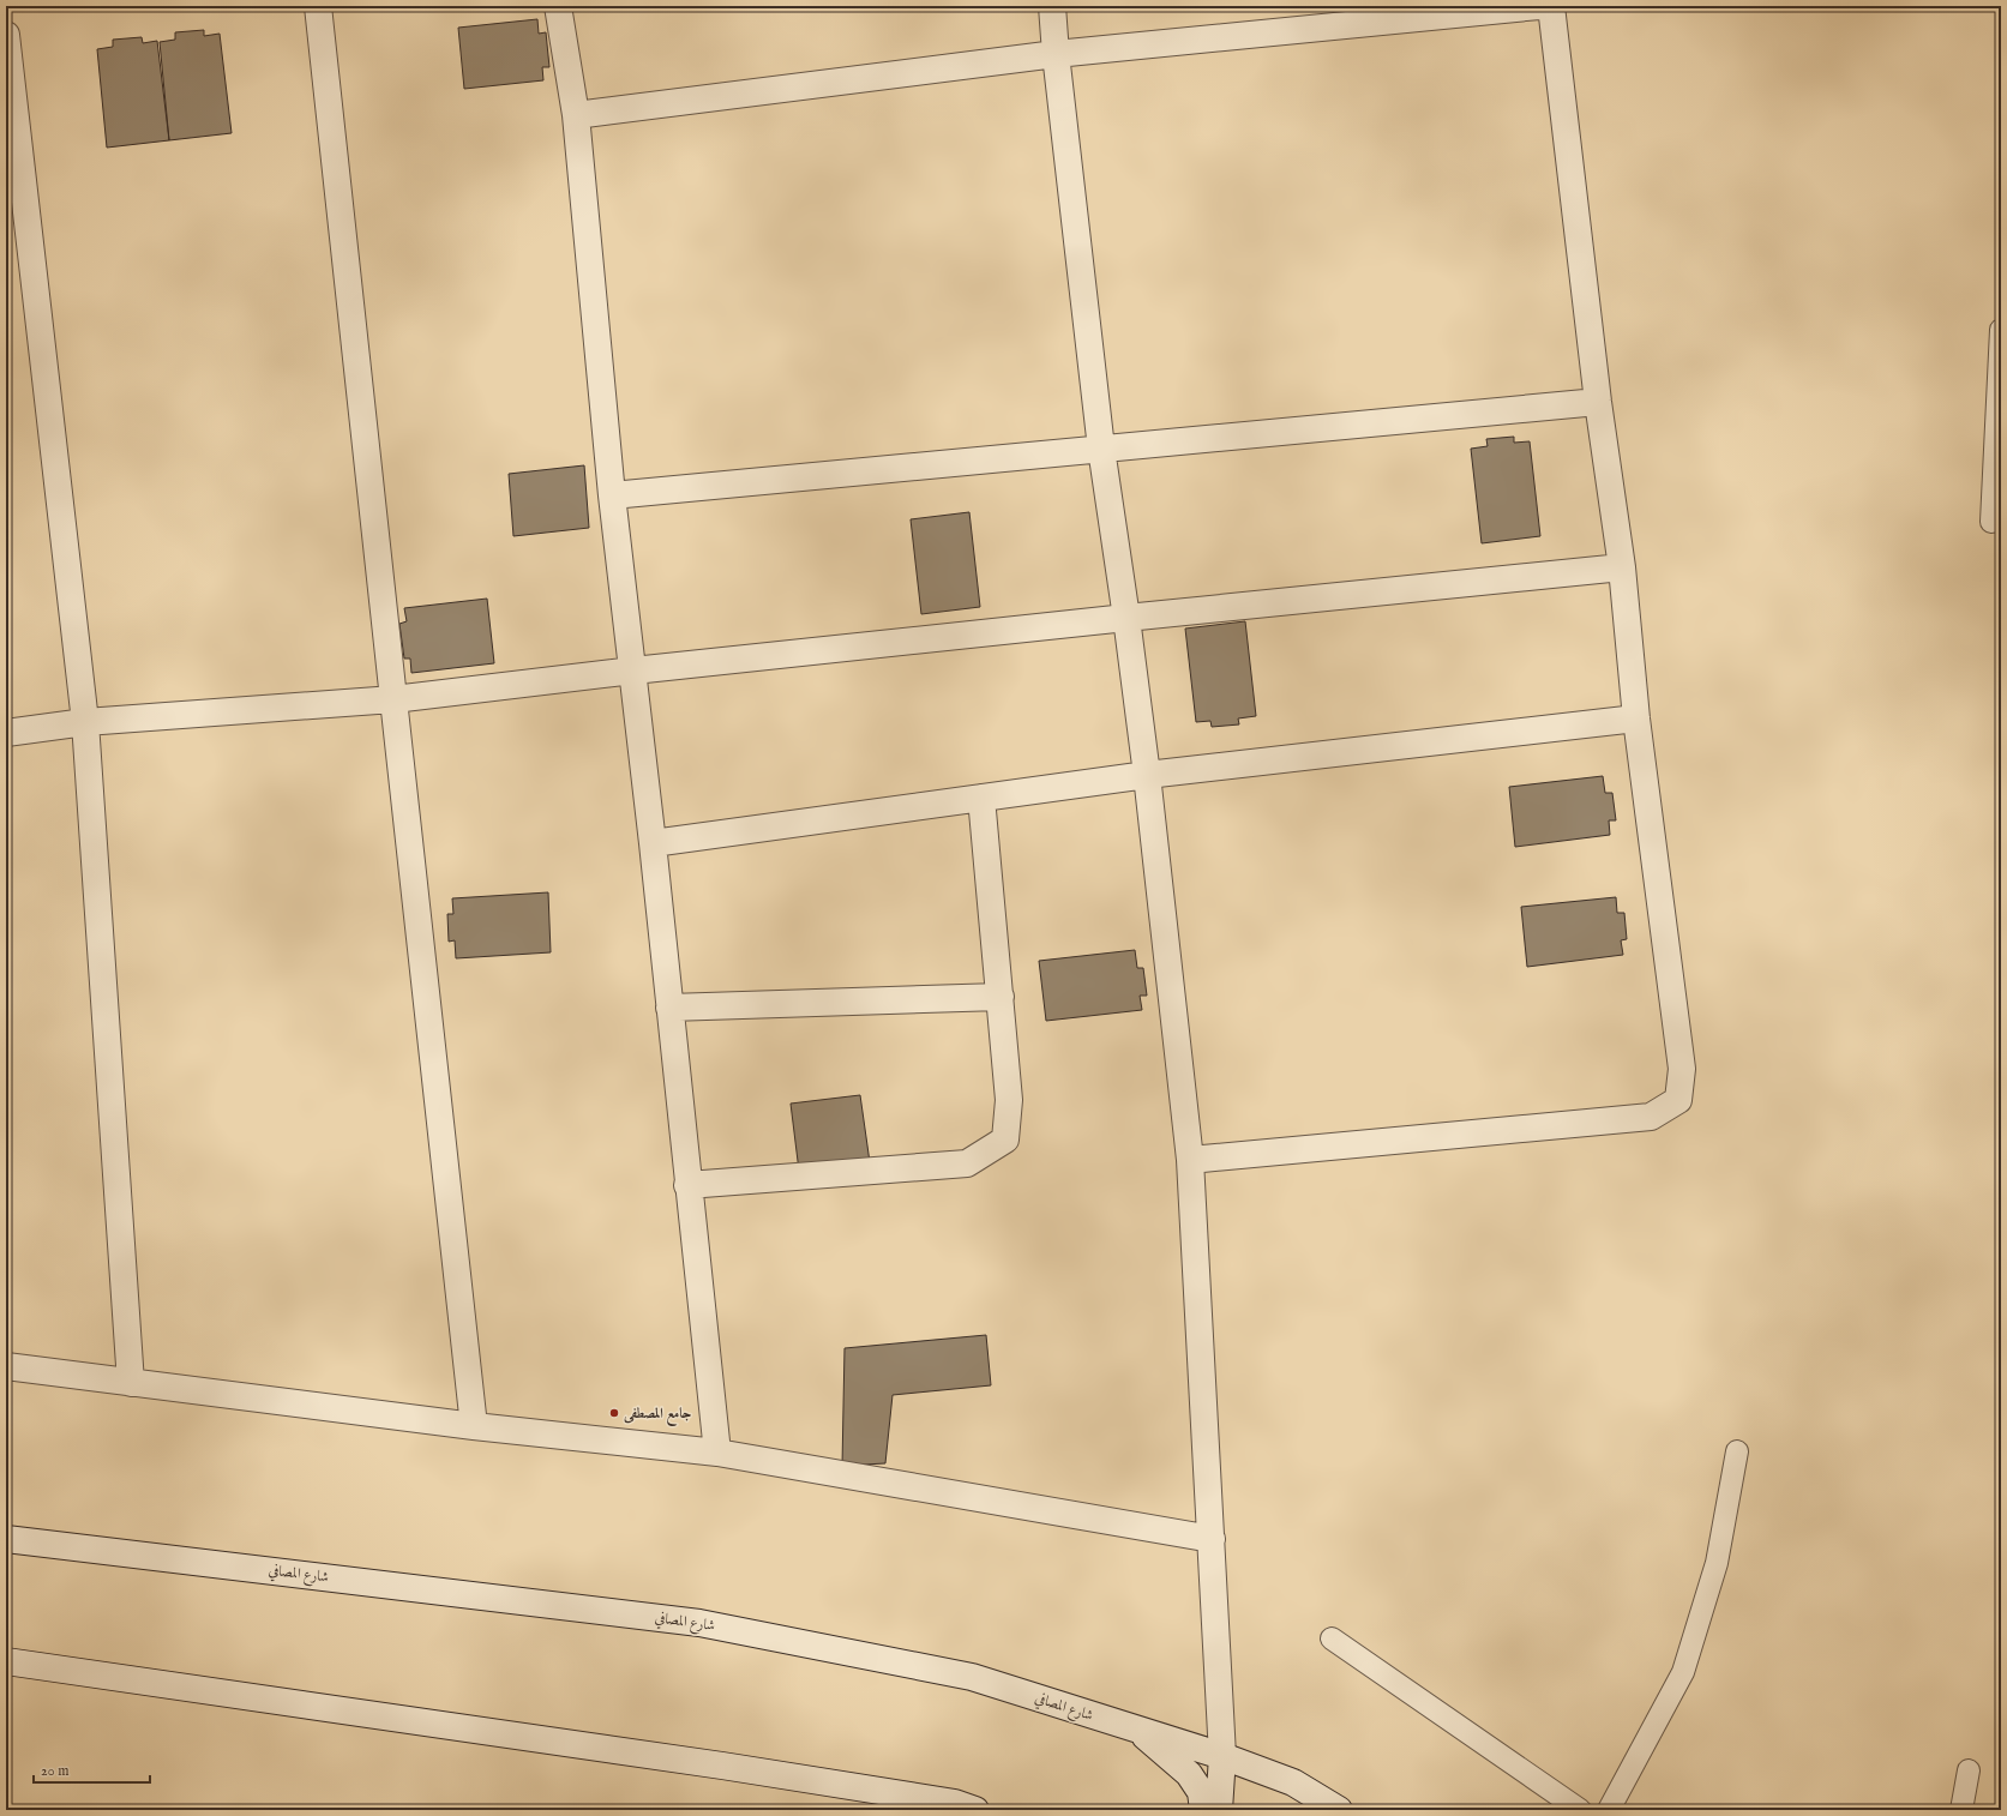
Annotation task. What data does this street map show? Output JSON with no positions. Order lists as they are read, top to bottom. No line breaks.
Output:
{"streets":{"street":["شارع المصافي"]},"places":["جامع المصطفى"],"scale_bar":"20 m"}
